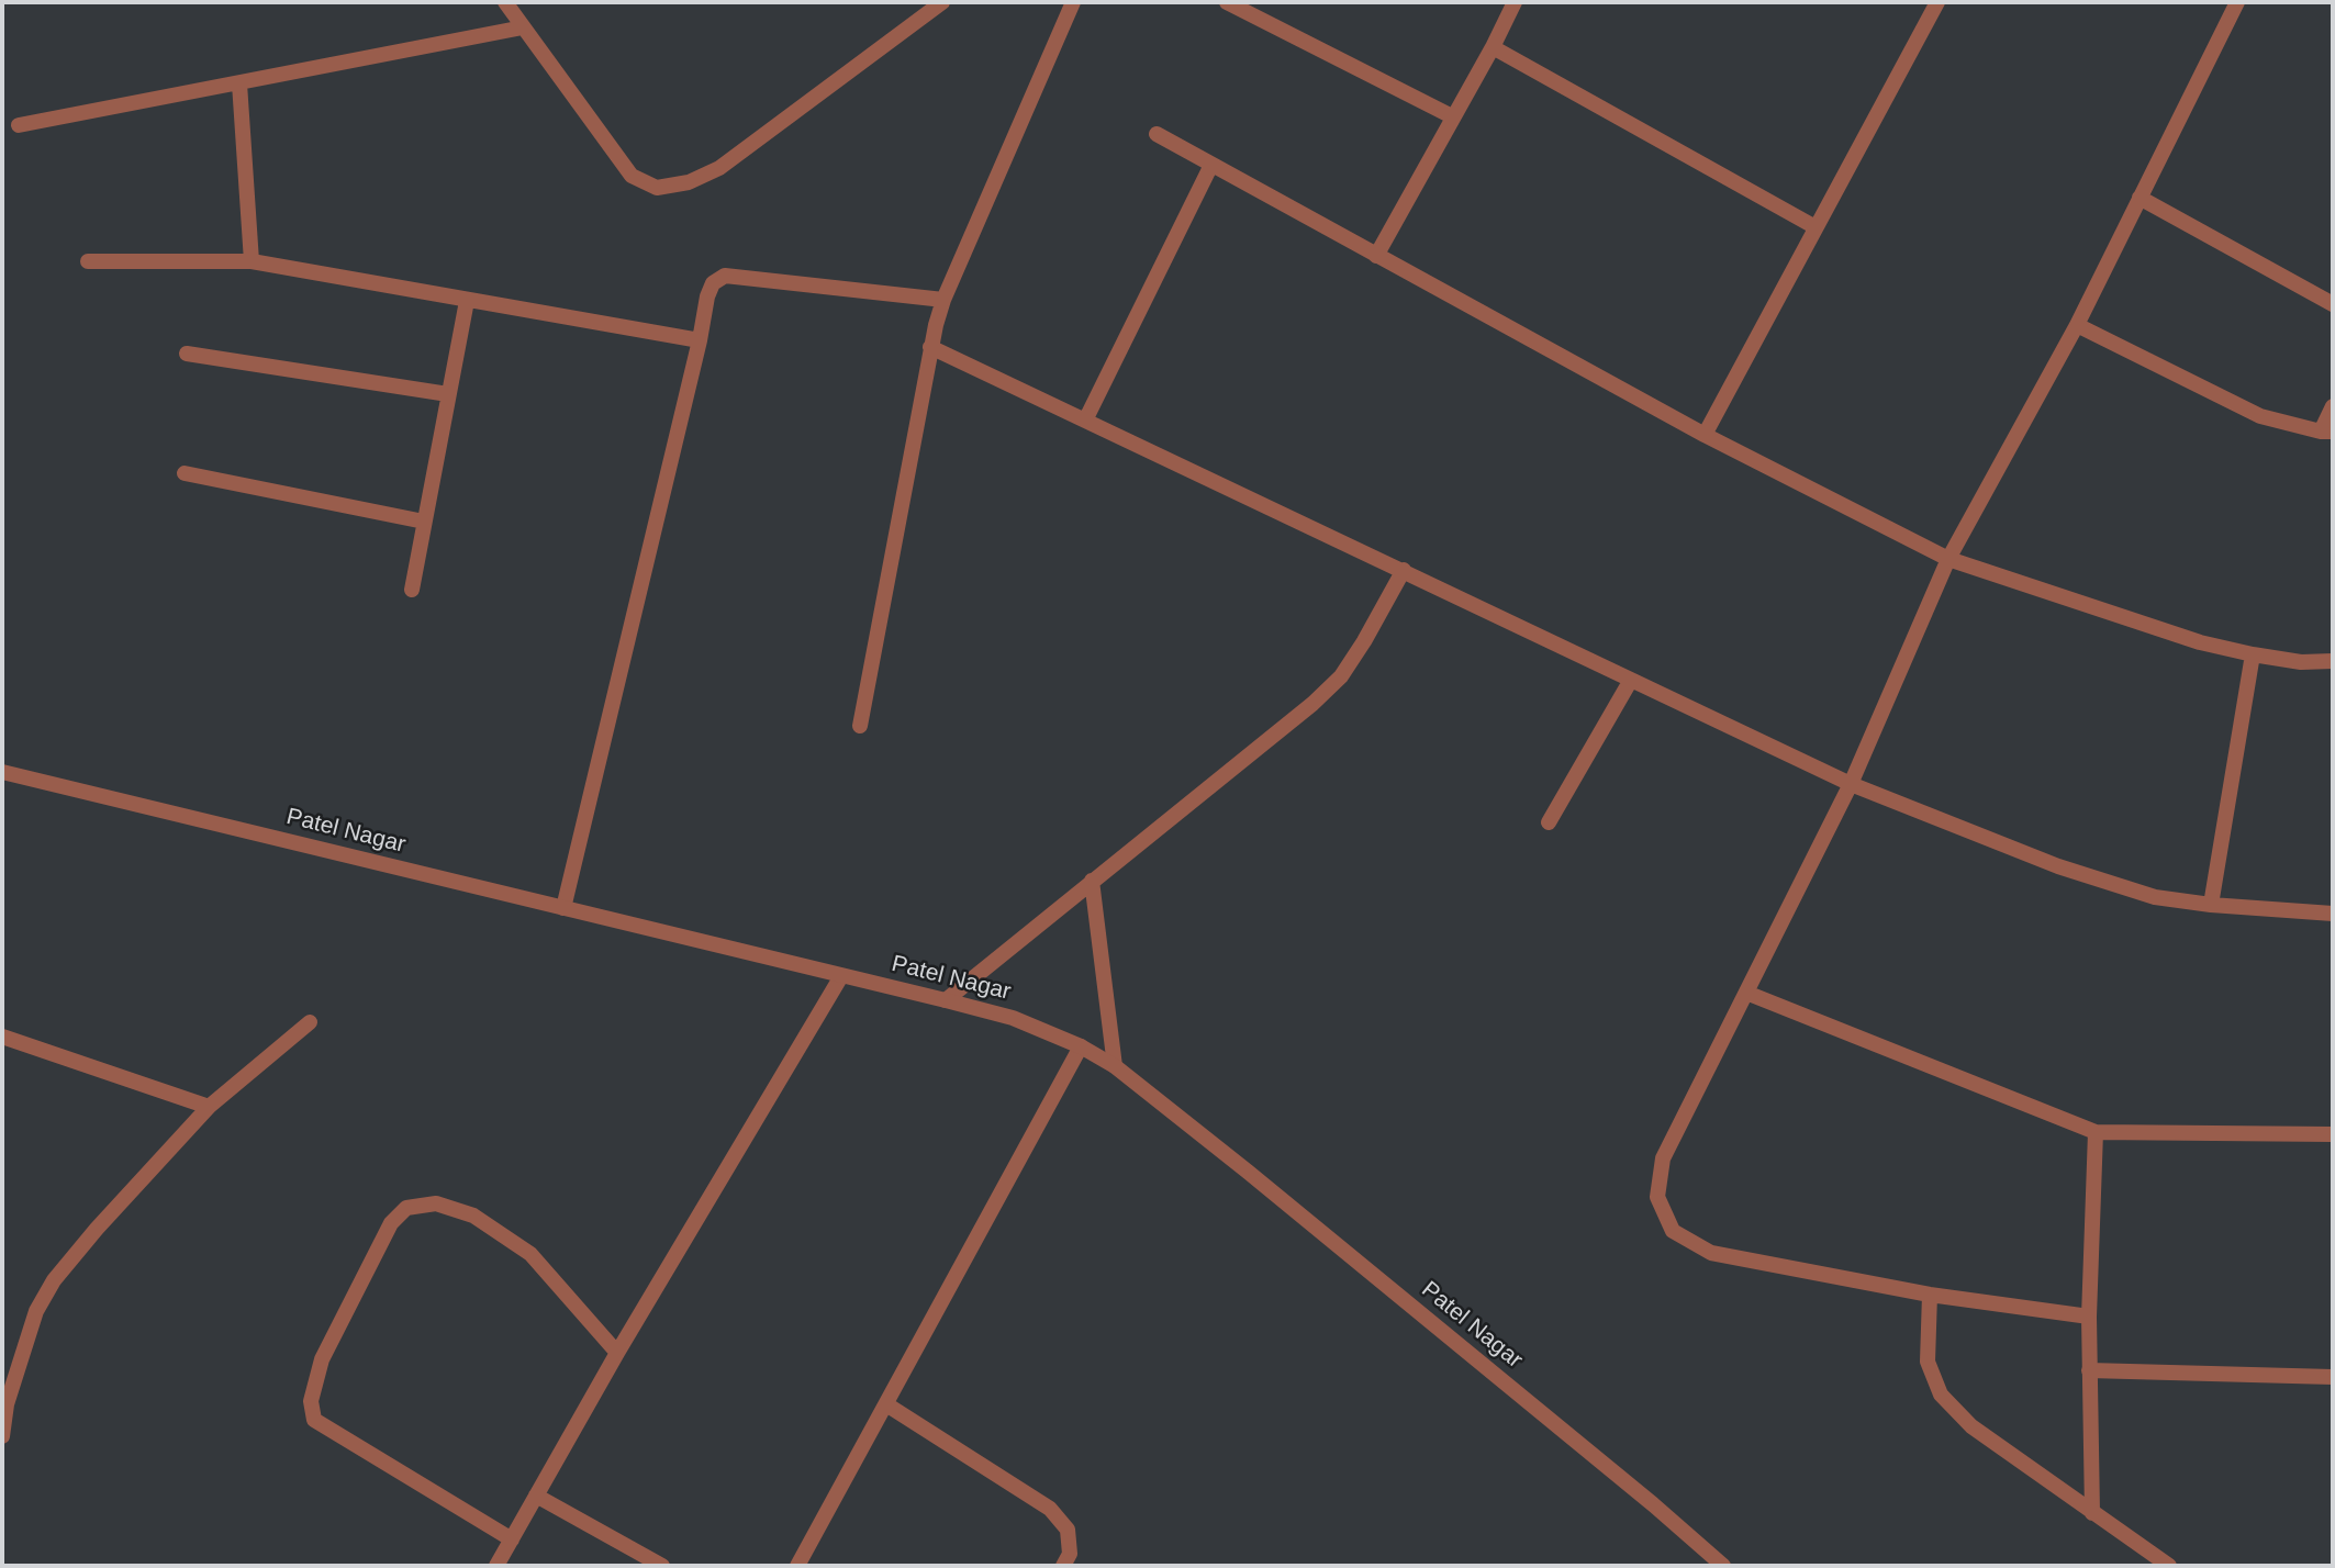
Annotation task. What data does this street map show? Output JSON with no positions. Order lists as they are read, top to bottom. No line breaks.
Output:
{"streets":{"street":["Patel Nagar"]}}
